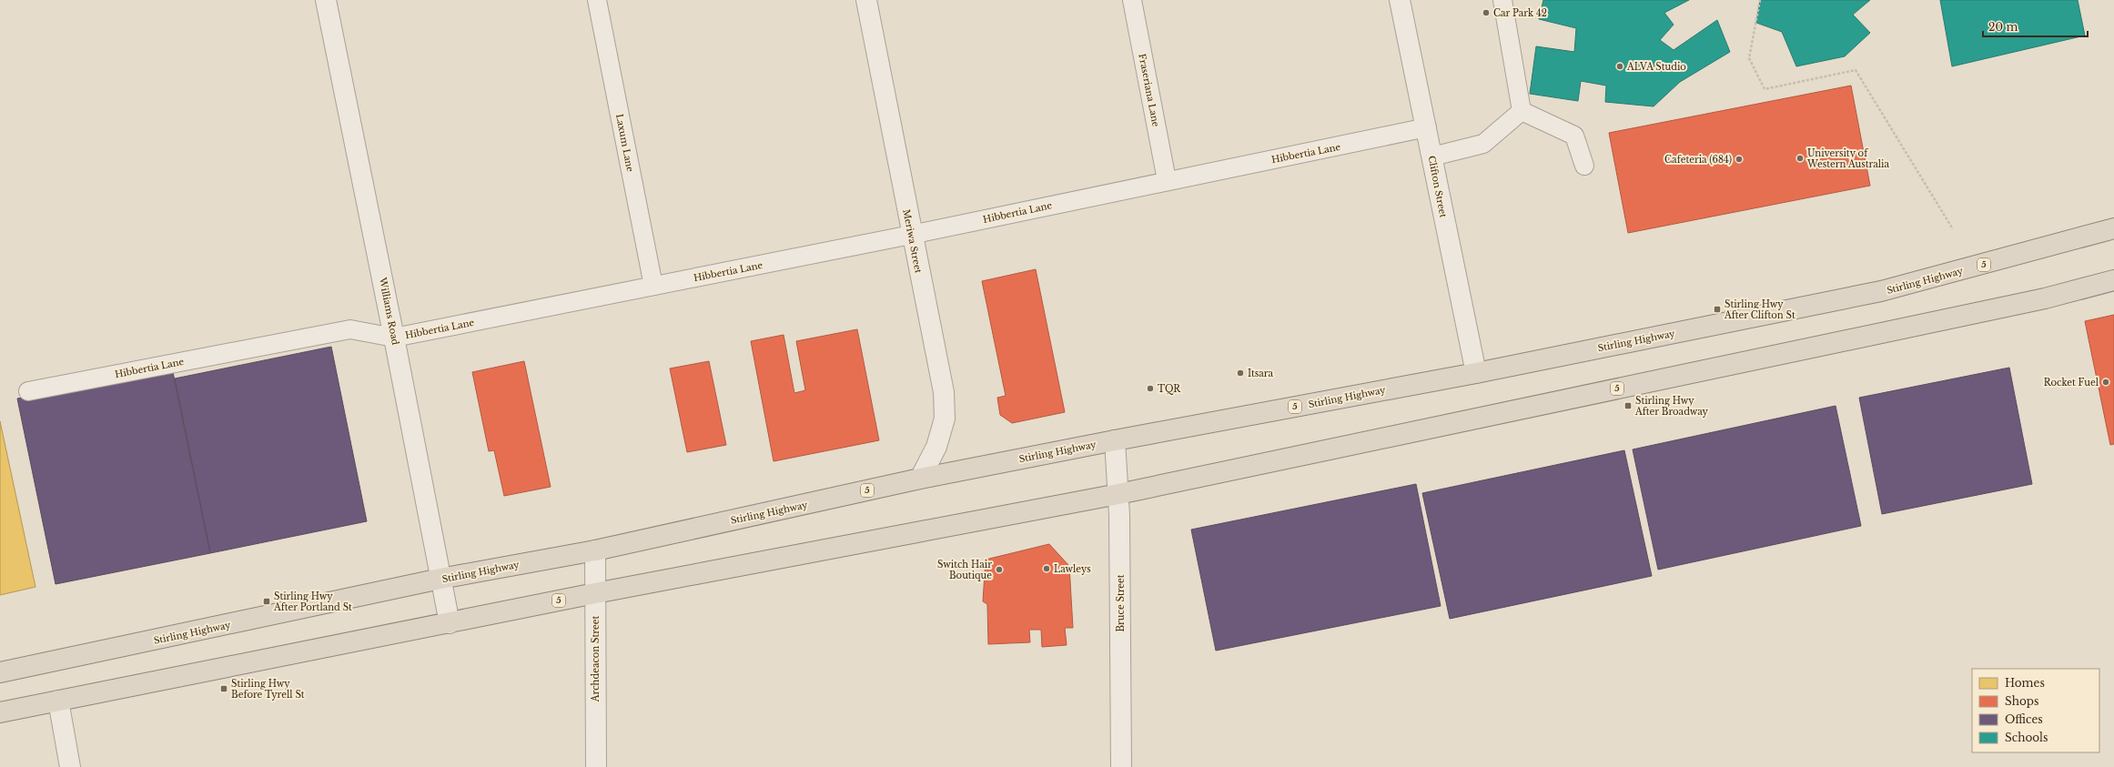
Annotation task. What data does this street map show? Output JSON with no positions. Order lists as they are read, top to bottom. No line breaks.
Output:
{"streets":{"highway":["5","Stirling Highway"],"street":["Clifton Street","Meriwa Street","Williams Road","Bruce Street","Archdeacon Street"],"lane":["Fraseriana Lane","Laxum Lane","Hibbertia Lane"]},"crossings":[["Fraseriana Lane","Hibbertia Lane"],["Laxum Lane","Hibbertia Lane"],["Hibbertia Lane","Clifton Street"],["Hibbertia Lane","Meriwa Street"],["Hibbertia Lane","Williams Road"],["Clifton Street","Stirling Highway"],["Meriwa Street","Stirling Highway"],["5","Williams Road"],["5","Bruce Street"],["5","Archdeacon Street"],["Stirling Highway","Williams Road"],["Stirling Highway","Bruce Street"],["Stirling Highway","Archdeacon Street"]],"places":{"other":["Car Park 42","ALVA Studio","University of Western Australia","Cafeteria (684)","Itsara","Rocket Fuel","TQR","Lawleys","Switch Hair Boutique"],"transit":["Stirling Hwy After Clifton St","Stirling Hwy After Broadway","Stirling Hwy After Portland St","Stirling Hwy Before Tyrell St"]},"legend":["Homes","Shops","Offices","Schools"],"scale_bar":"20 m"}
